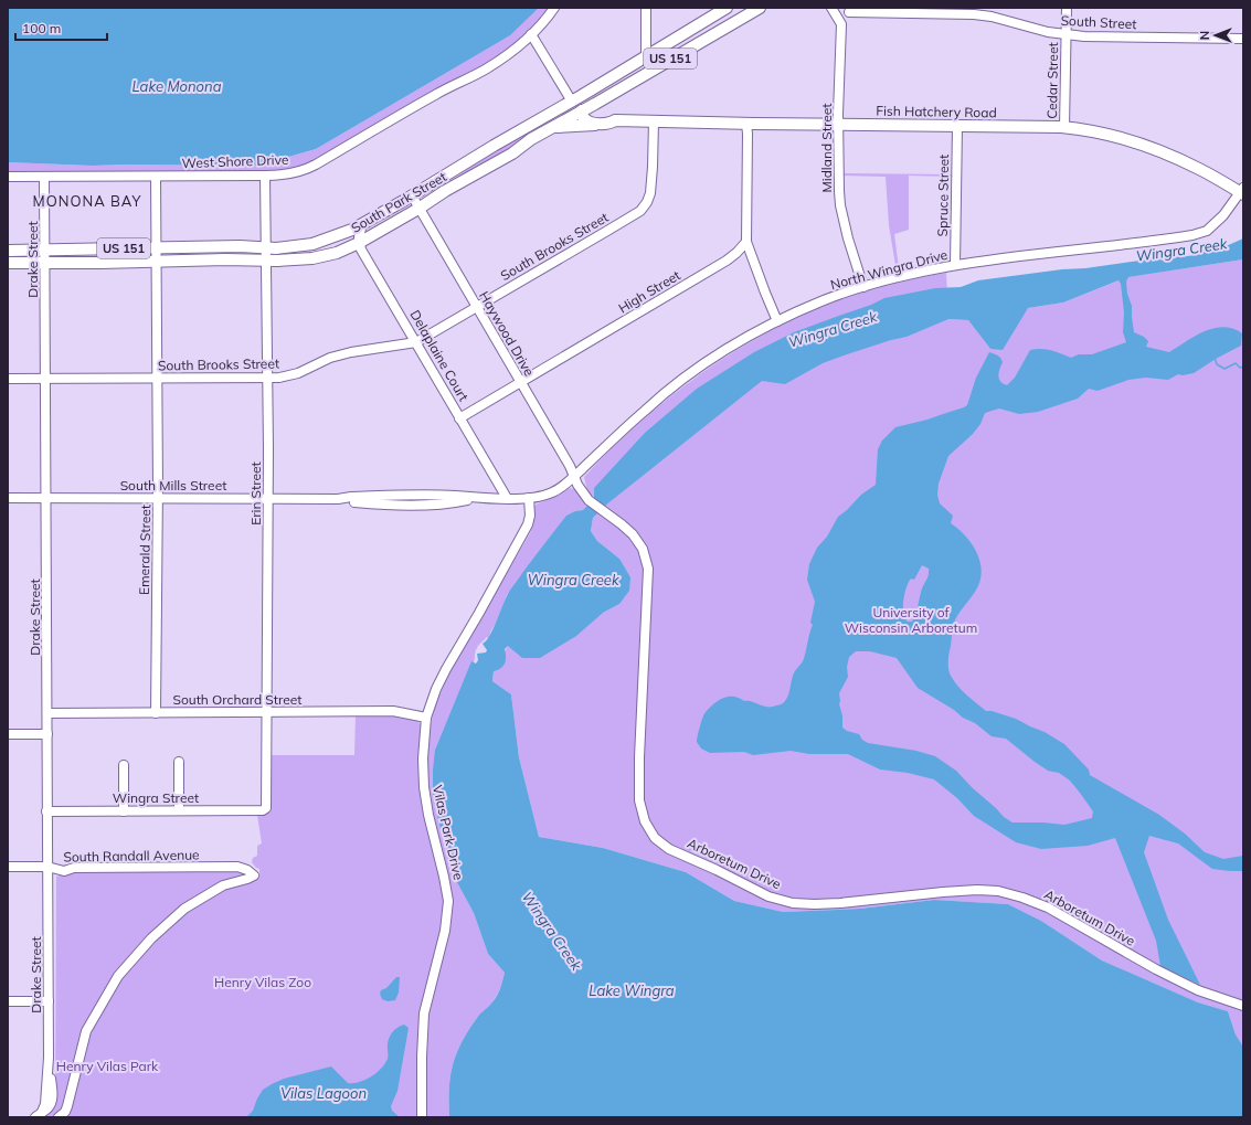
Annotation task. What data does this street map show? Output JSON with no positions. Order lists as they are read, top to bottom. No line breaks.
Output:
{"streets":{"main road":["US 151","Fish Hatchery Road","South Park Street"],"street":["South Street","Cedar Street","Midland Street","West Shore Drive","Spruce Street","South Brooks Street","Drake Street","North Wingra Drive","High Street","Haywood Drive","Delaplaine Court","South Mills Street","Erin Street","Emerald Street","South Orchard Street","Wingra Street","Vilas Park Drive","South Randall Avenue","Arboretum Drive"]},"crossings":[["South Street","Cedar Street"],["Cedar Street","Fish Hatchery Road"],["Fish Hatchery Road","Midland Street"],["Fish Hatchery Road","Spruce Street"],["Fish Hatchery Road","South Park Street"],["Fish Hatchery Road","South Brooks Street"],["Fish Hatchery Road","North Wingra Drive"],["Midland Street","North Wingra Drive"],["West Shore Drive","Drake Street"],["West Shore Drive","Erin Street"],["West Shore Drive","Emerald Street"],["Spruce Street","North Wingra Drive"],["South Park Street","Drake Street"],["South Park Street","Haywood Drive"],["South Park Street","Delaplaine Court"],["South Park Street","Erin Street"],["South Park Street","Emerald Street"],["South Brooks Street","Drake Street"],["South Brooks Street","Haywood Drive"],["South Brooks Street","Delaplaine Court"],["South Brooks Street","Erin Street"],["South Brooks Street","Emerald Street"],["Drake Street","South Mills Street"],["Drake Street","South Orchard Street"],["Drake Street","Wingra Street"],["Drake Street","South Randall Avenue"],["North Wingra Drive","Haywood Drive"],["North Wingra Drive","South Mills Street"],["High Street","Haywood Drive"],["High Street","Delaplaine Court"],["Haywood Drive","Arboretum Drive"],["Delaplaine Court","South Mills Street"],["South Mills Street","Erin Street"],["South Mills Street","Emerald Street"],["South Mills Street","Vilas Park Drive"],["Erin Street","South Orchard Street"],["Erin Street","Wingra Street"],["Emerald Street","South Orchard Street"],["South Orchard Street","Vilas Park Drive"]],"districts":["MONONA BAY"],"water":["Lake Monona","Wingra Creek","Lake Wingra","Vilas Lagoon"],"parks":["University of Wisconsin Arboretum","Henry Vilas Zoo","Henry Vilas Park"],"scale_bar":"100 m","north":"left"}
